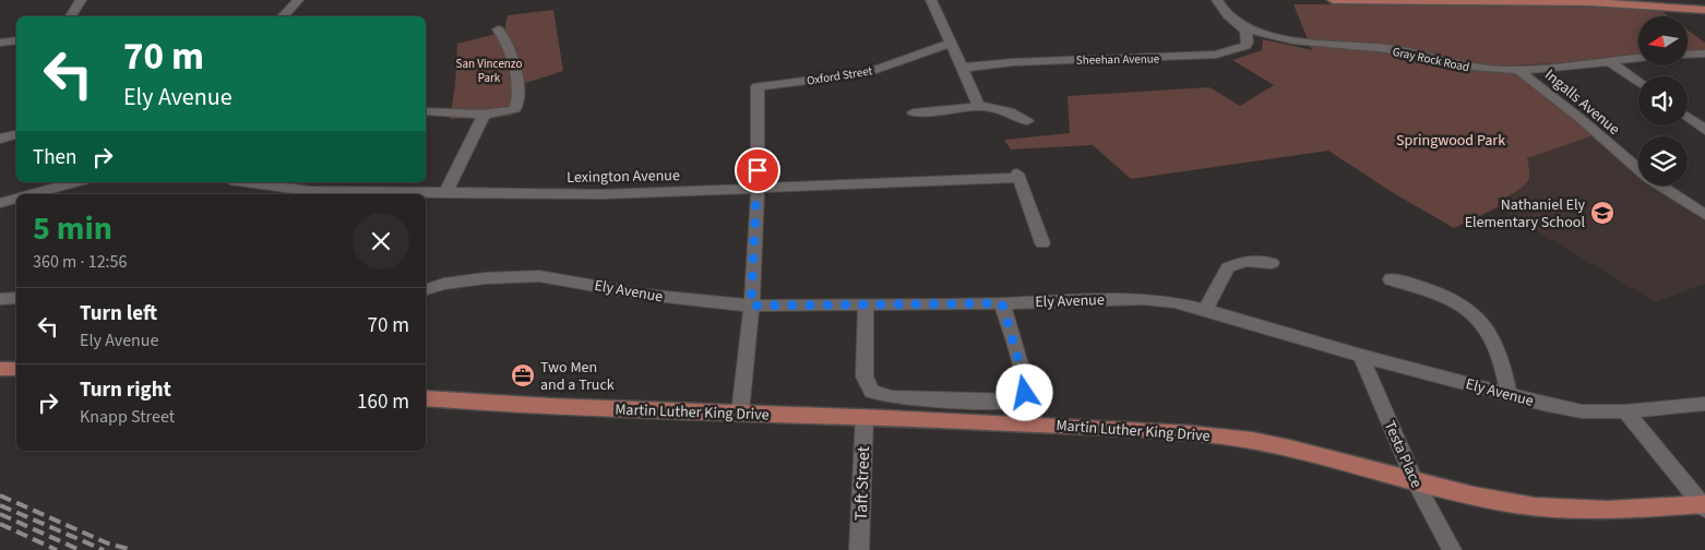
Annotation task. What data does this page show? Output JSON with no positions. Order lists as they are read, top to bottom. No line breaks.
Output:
{"streets":{"main road":["Martin Luther King Drive"],"street":["Sheehan Avenue","Gray Rock Road","Oxford Street","Ingalls Avenue","Lexington Avenue","Ely Avenue","Testa Place","Taft Street"]},"crossings":[["Sheehan Avenue","Gray Rock Road"],["Gray Rock Road","Ingalls Avenue"],["Oxford Street","Lexington Avenue"],["Ely Avenue","Testa Place"],["Martin Luther King Drive","Testa Place"],["Martin Luther King Drive","Taft Street"]],"parks":["San Vincenzo Park","Springwood Park"],"places":{"school or university":["Nathaniel Ely Elementary School"],"office":["Two Men and a Truck"]},"north":"left","page":{"turn":["70 m","Ely Avenue"],"then":"Then","heading":["5 min","360 m · 12:56"],"list":[{"name":"Turn left","note":"Ely Avenue","value":"70 m"},{"name":"Turn right","note":"Knapp Street","value":"160 m"}]}}
